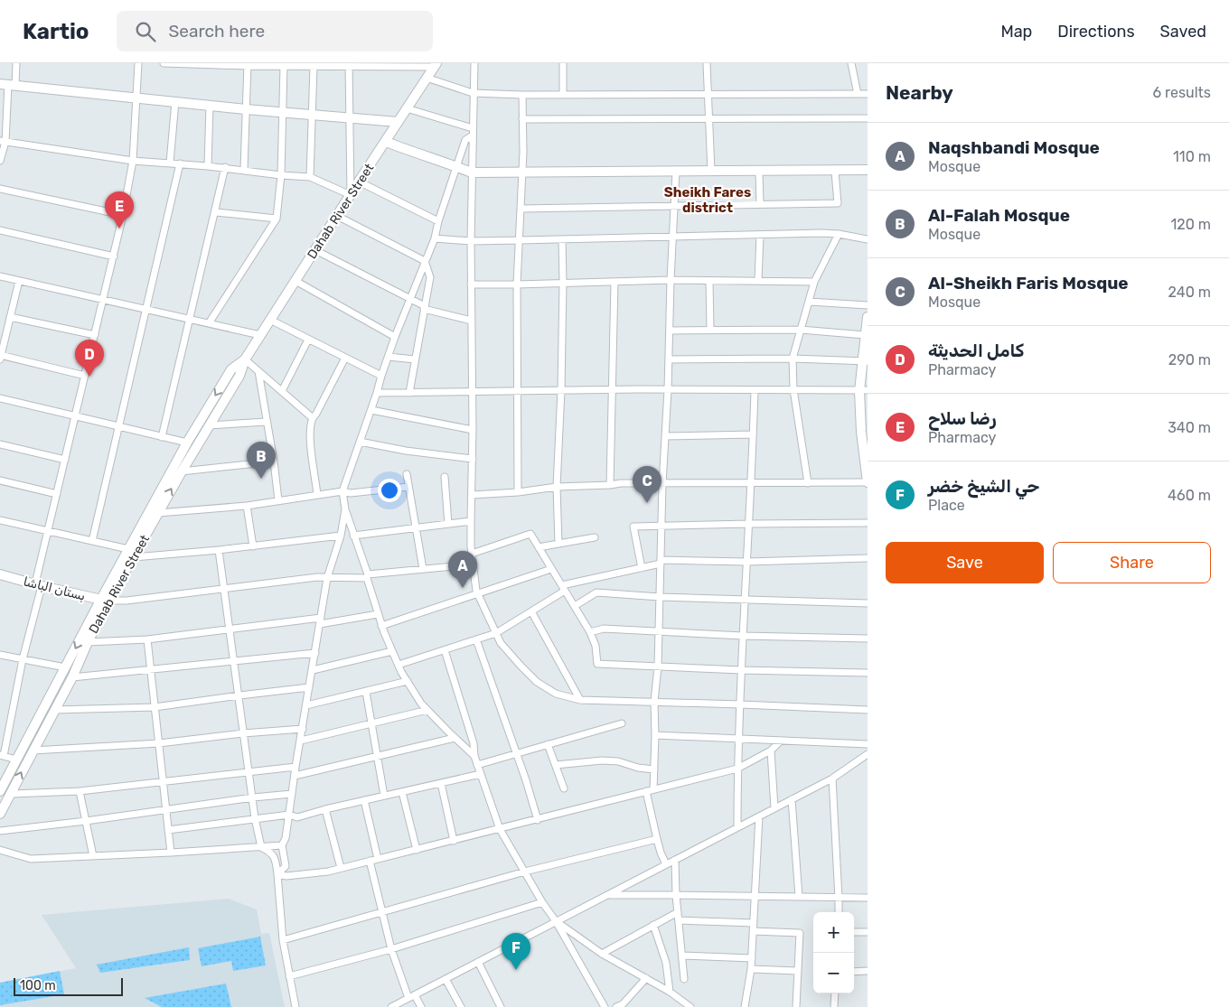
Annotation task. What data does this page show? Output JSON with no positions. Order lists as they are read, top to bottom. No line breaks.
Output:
{"streets":{"main road":["Dahab River Street","بستان الباشا"]},"crossings":[["Dahab River Street","بستان الباشا"]],"districts":["Sheikh Fares district"],"scale_bar":"100 m","page":{"header":"Kartio","search":"Search here","nav":["Map","Directions","Saved"],"heading":["Nearby","6 results"],"list":[{"mark":"A","name":"Naqshbandi Mosque","note":"Mosque","value":"110 m"},{"mark":"B","name":"Al-Falah Mosque","note":"Mosque","value":"120 m"},{"mark":"C","name":"Al-Sheikh Faris Mosque","note":"Mosque","value":"240 m"},{"mark":"D","name":"كامل الحديثة","note":"Pharmacy","value":"290 m"},{"mark":"E","name":"رضا سلاح","note":"Pharmacy","value":"340 m"},{"mark":"F","name":"حي الشيخ خضر","note":"Place","value":"460 m"}],"pins":["E","D","B","C","A","F"],"buttons":["Save","Share"],"map_buttons":["+","−"],"scale":"100 m"}}
